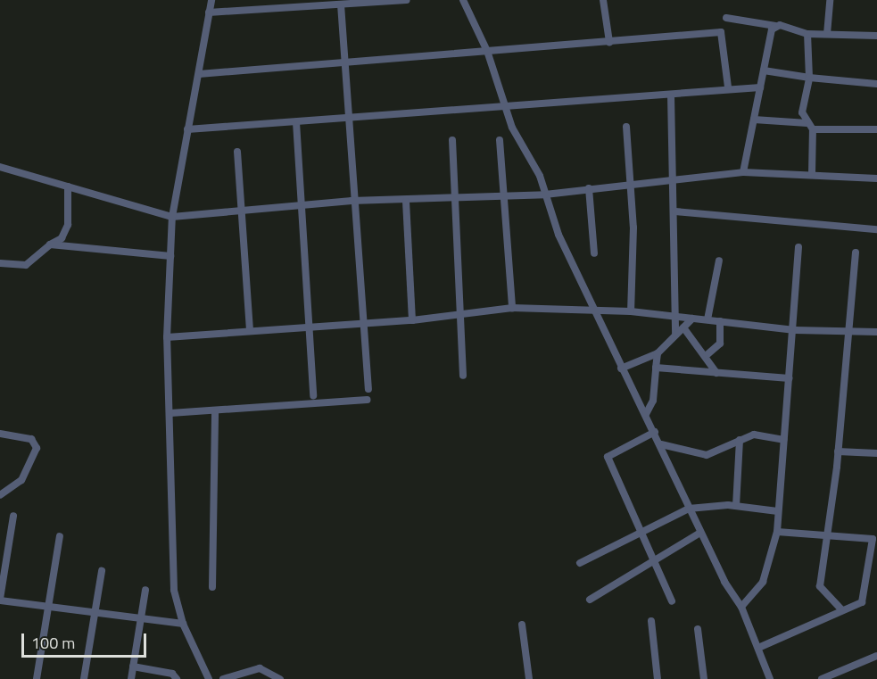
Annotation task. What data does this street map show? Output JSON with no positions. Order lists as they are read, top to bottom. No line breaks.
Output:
{"scale_bar":"100 m"}
